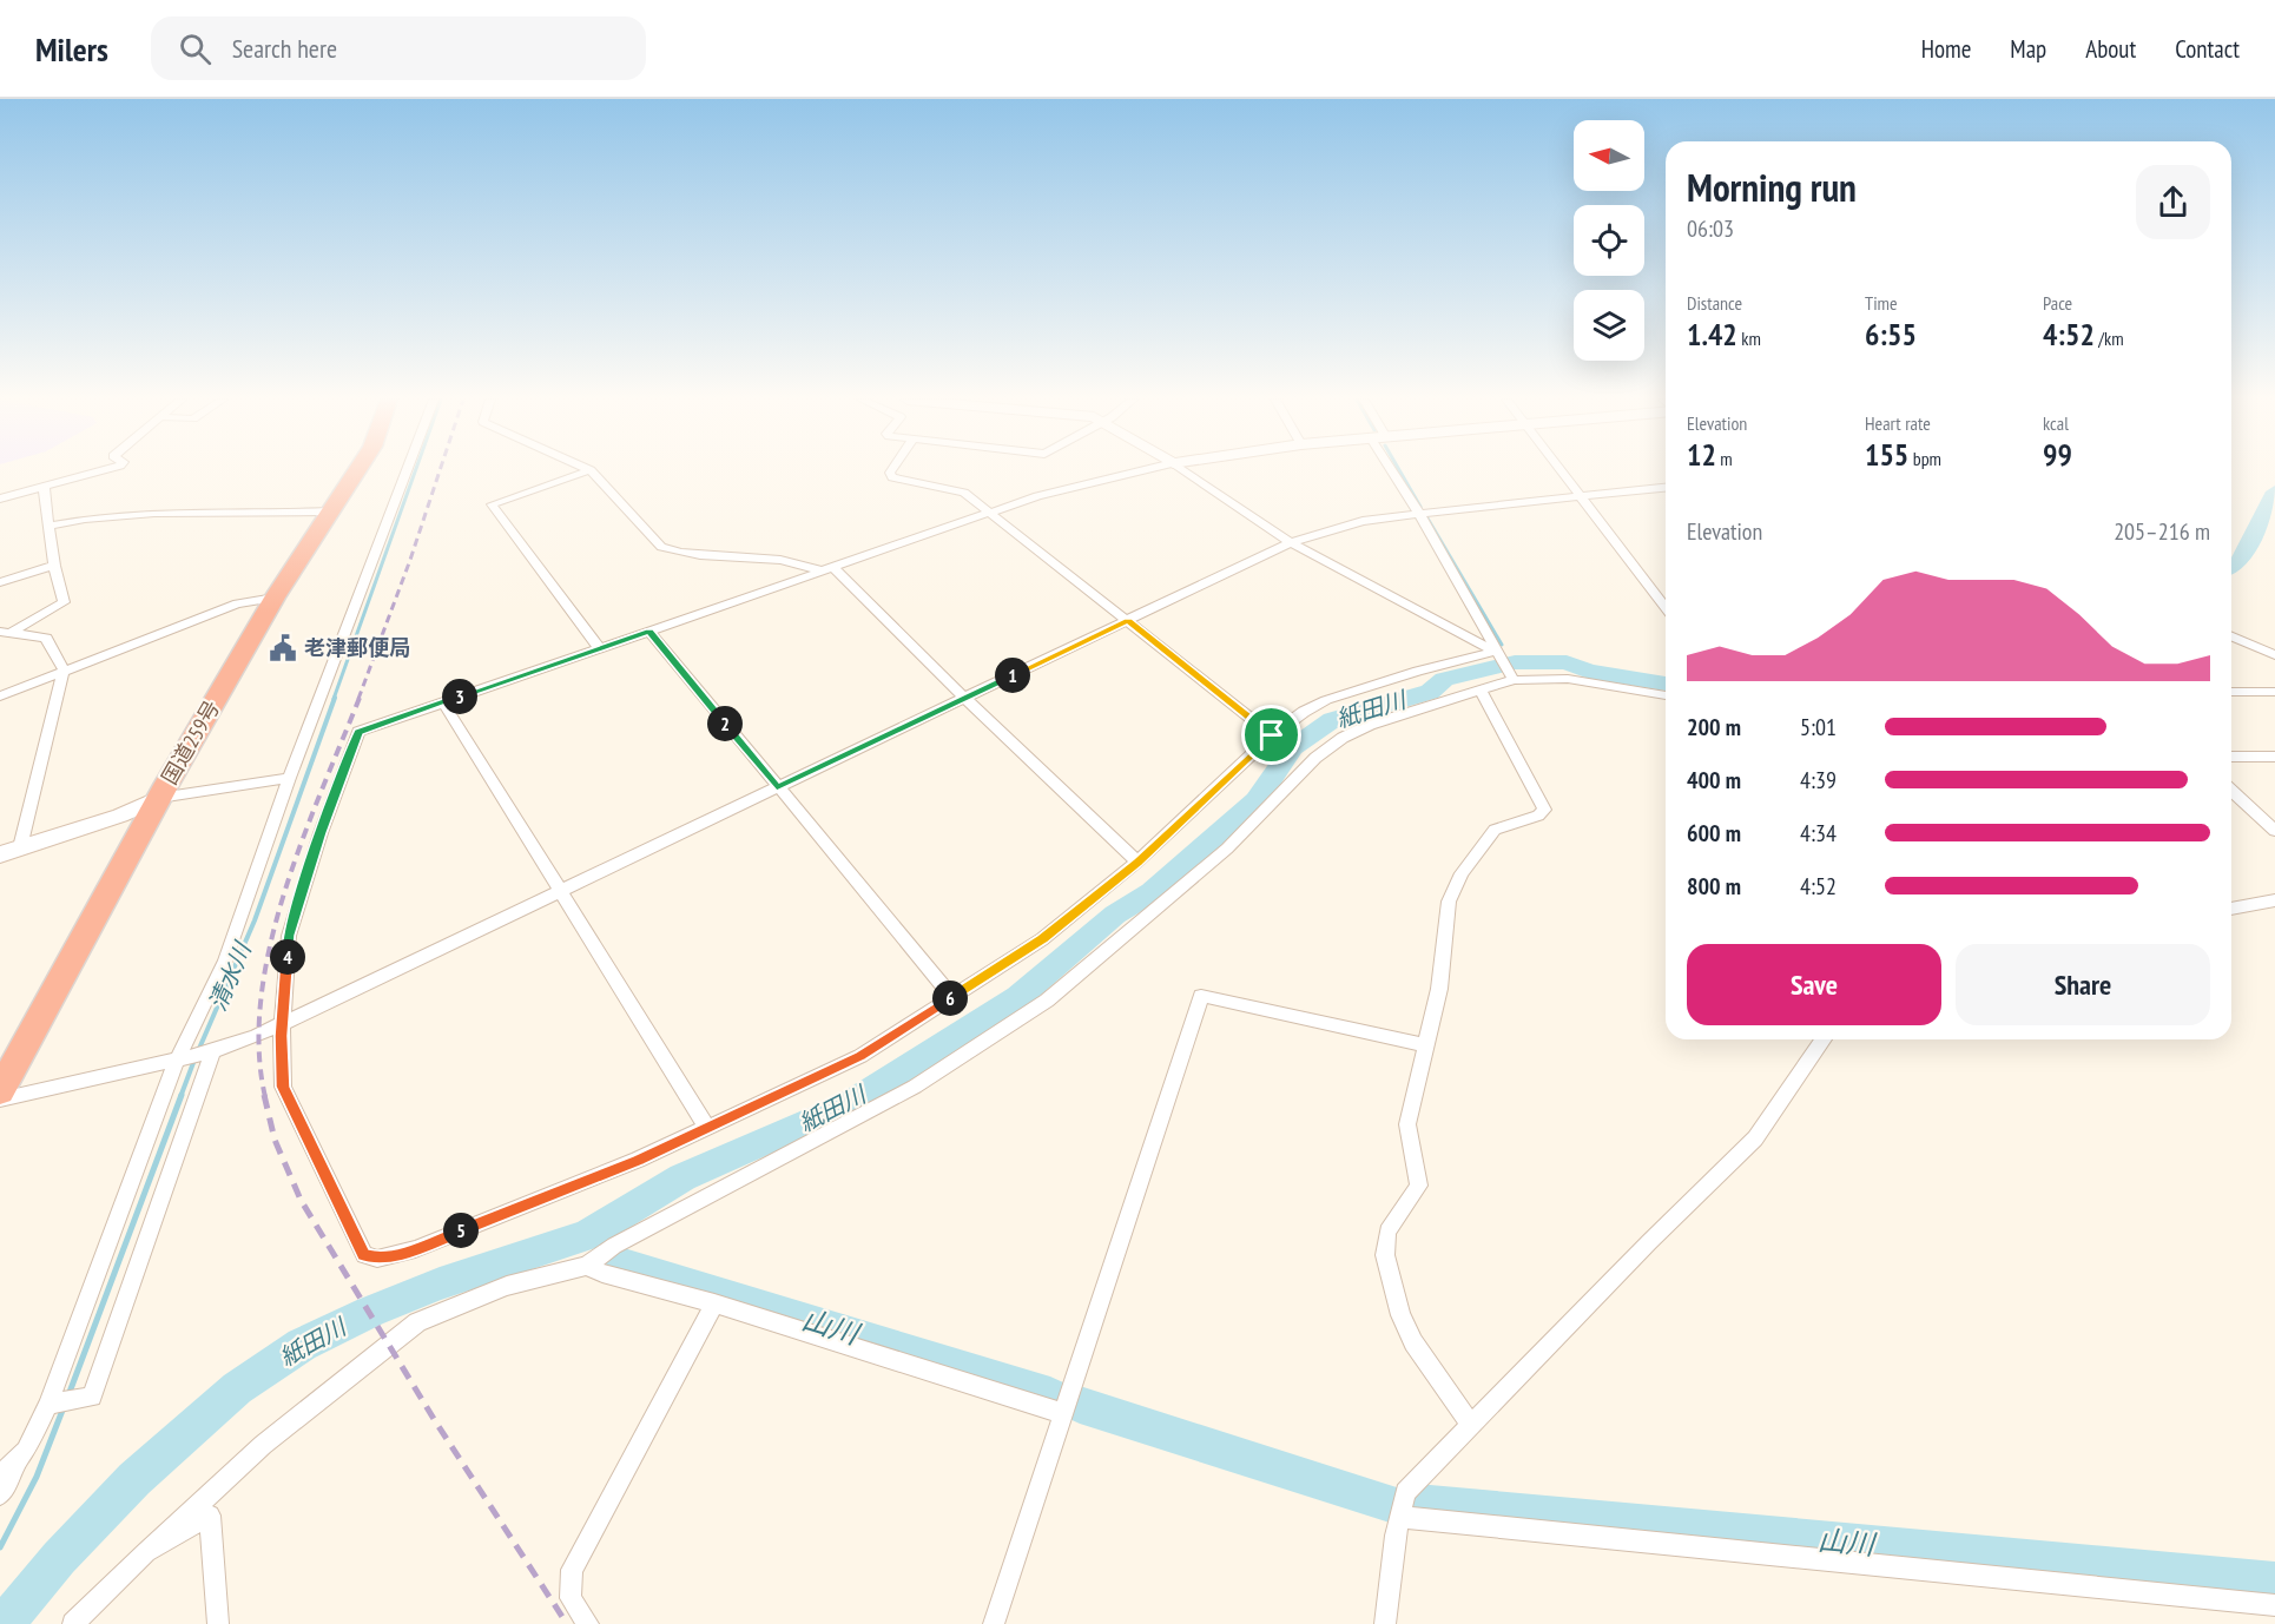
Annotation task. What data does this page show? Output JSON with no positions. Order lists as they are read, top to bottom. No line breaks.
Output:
{"streets":{"highway":["国道259号"]},"water":["紙田川","清水川","山川"],"places":{"public building":["老津郵便局"]},"north":"left","page":{"header":"Milers","search":"Search here","nav":["Home","Map","About","Contact"],"heading":["Morning run","06:03"],"stats":[["Distance","1.42 km"],["Time","6:55"],["Pace","4:52 /km"],["Elevation","12 m"],["Heart rate","155 bpm"],["kcal","99"]],"chart":["Elevation","205–216 m"],"pins":["1","3","2","4","6","5"],"list":[{"name":"200 m","note":"5:01"},{"name":"400 m","note":"4:39"},{"name":"600 m","note":"4:34"},{"name":"800 m","note":"4:52"}],"buttons":["Save","Share"]}}
